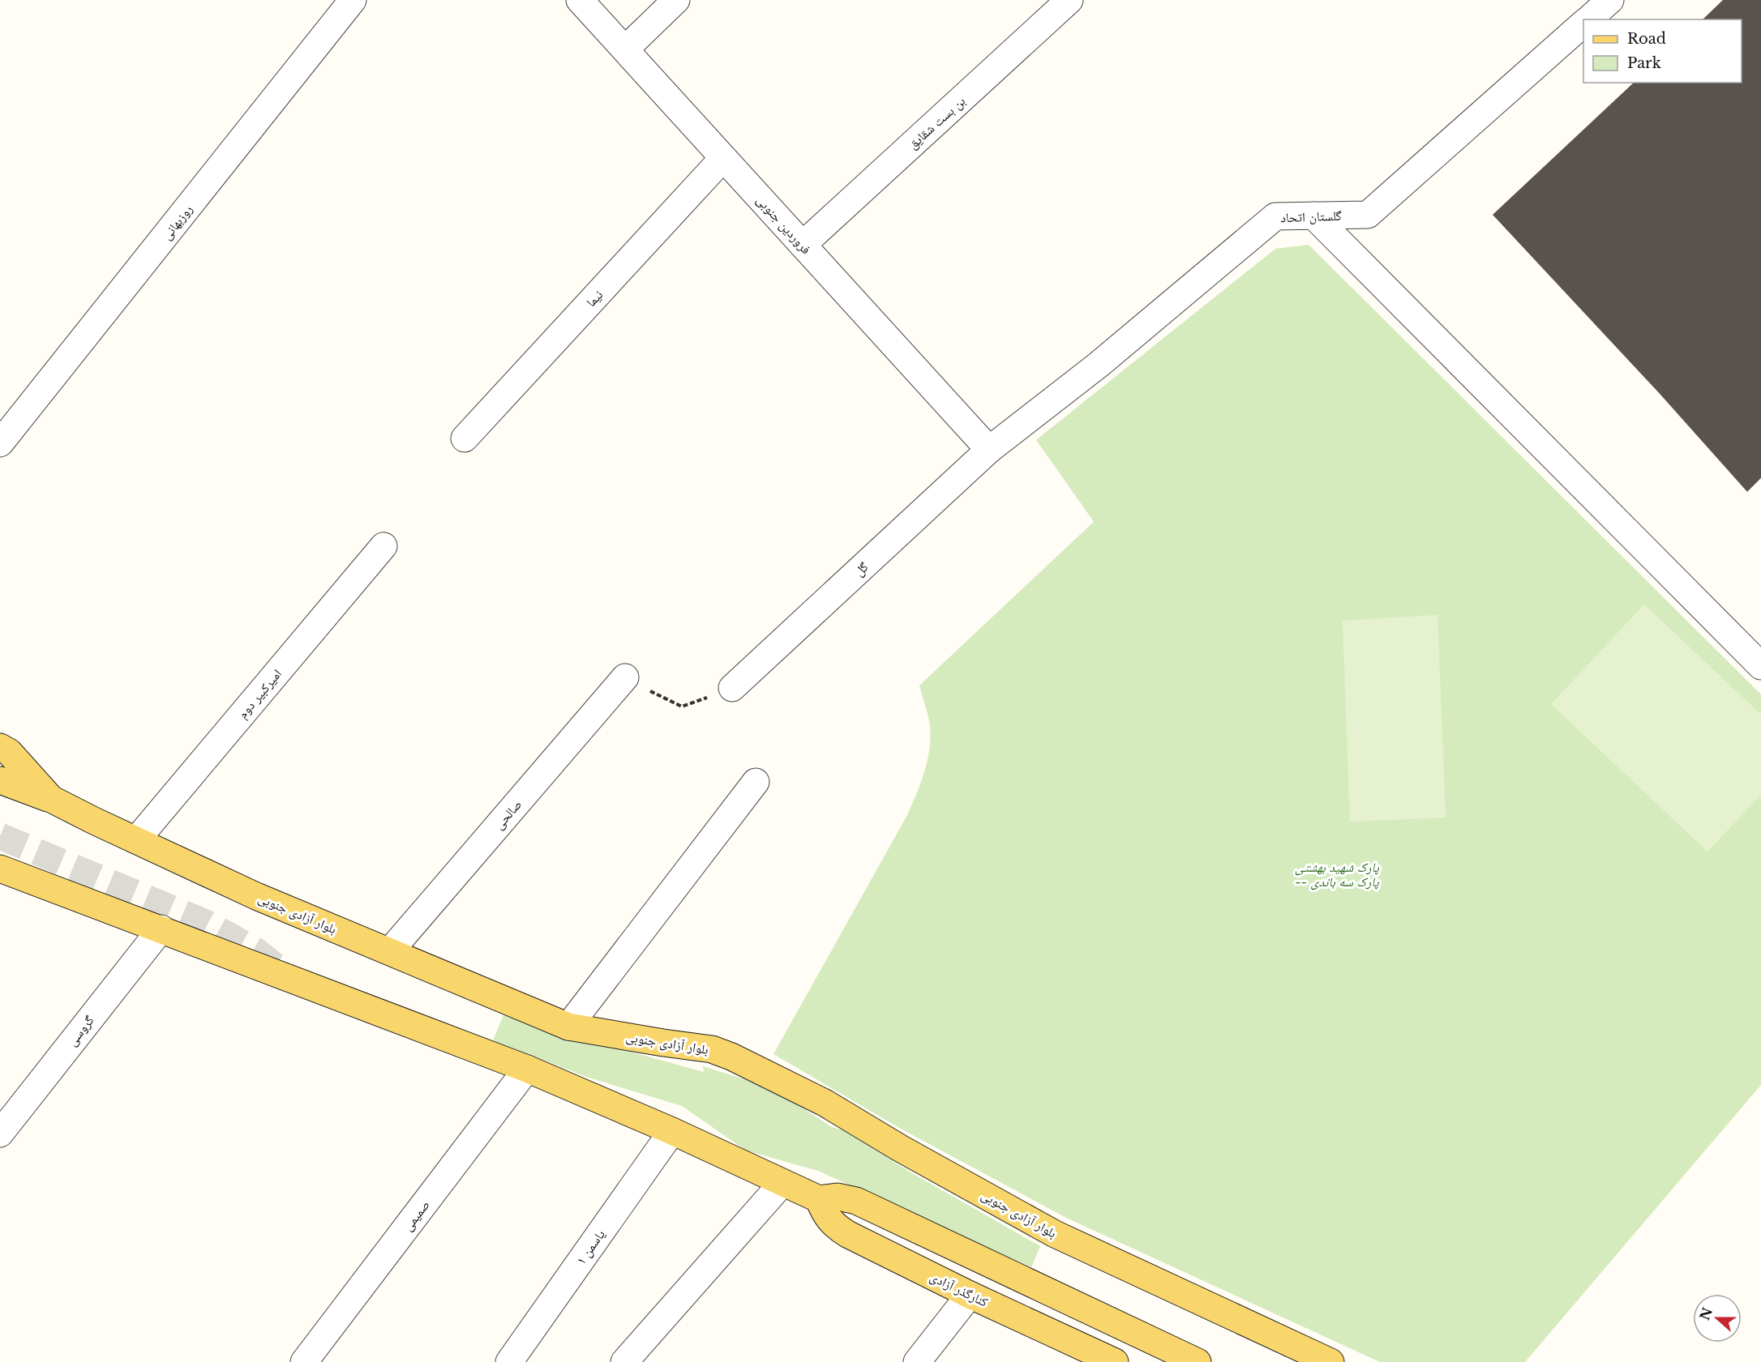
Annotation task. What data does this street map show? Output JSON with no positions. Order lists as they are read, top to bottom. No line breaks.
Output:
{"streets":{"main road":["بلوار آزادی جنوبی","کنارگذر آزادی"],"street":["بن بست شقایق","گلستان اتحاد","روزبهانی","فروردین جنوبی","نیما","گل","امیرکبیر دوم","صالحی","گروسی","صمیمی","یاسمن ۱"]},"crossings":[["بن بست شقایق","فروردین جنوبی"],["گلستان اتحاد","فروردین جنوبی"],["گلستان اتحاد","گل"],["فروردین جنوبی","نیما"],["فروردین جنوبی","گل"],["امیرکبیر دوم","بلوار آزادی جنوبی"],["صالحی","بلوار آزادی جنوبی"]],"parks":["پارک شهید بهشتی -- پارک سه باندی"],"legend":["Road","Park"],"north":"left"}
